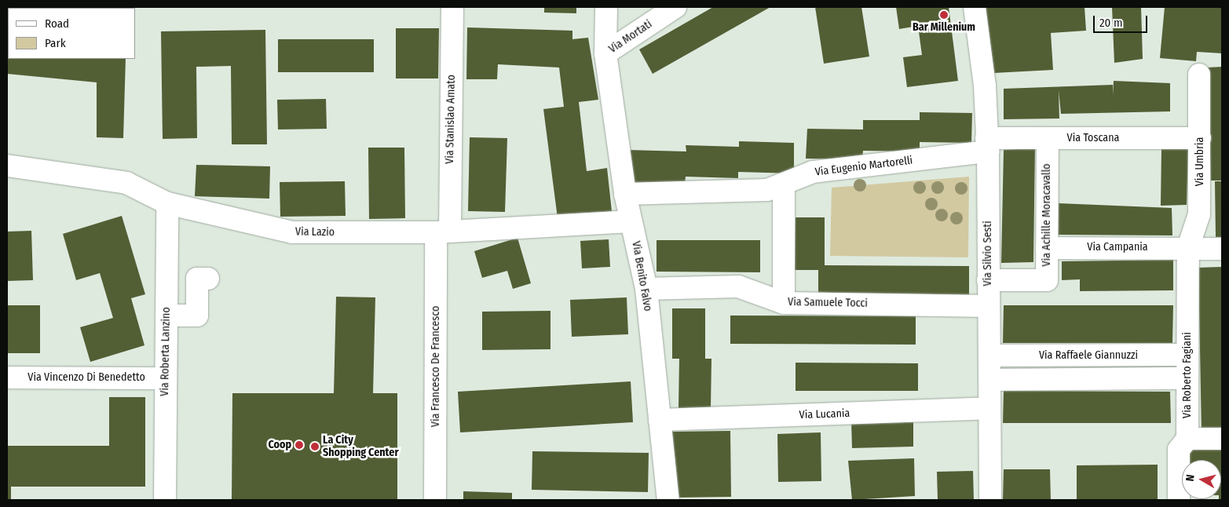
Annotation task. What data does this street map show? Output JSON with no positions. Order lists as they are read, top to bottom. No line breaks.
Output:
{"streets":{"street":["Via Mortati","Via Stanislao Amato","Via Toscana","Via Umbria","Via Eugenio Martorelli","Via Achille Moracavallo","Via Lazio","Via Campania","Via Silvio Sesti","Via Benito Falvo","Via Samuele Tocci","Via Roberta Lanzino","Via Raffaele Giannuzzi","Via Francesco De Francesco","Via Roberto Fagiani","Via Vincenzo Di Benedetto","Via Lucania"]},"crossings":[["Via Mortati","Via Benito Falvo"],["Via Stanislao Amato","Via Lazio"],["Via Stanislao Amato","Via Francesco De Francesco"],["Via Toscana","Via Umbria"],["Via Toscana","Via Eugenio Martorelli"],["Via Toscana","Via Achille Moracavallo"],["Via Toscana","Via Silvio Sesti"],["Via Umbria","Via Campania"],["Via Umbria","Via Roberto Fagiani"],["Via Eugenio Martorelli","Via Silvio Sesti"],["Via Eugenio Martorelli","Via Benito Falvo"],["Via Achille Moracavallo","Via Campania"],["Via Achille Moracavallo","Via Silvio Sesti"],["Via Lazio","Via Benito Falvo"],["Via Lazio","Via Roberta Lanzino"],["Via Lazio","Via Francesco De Francesco"],["Via Campania","Via Roberto Fagiani"],["Via Silvio Sesti","Via Samuele Tocci"],["Via Silvio Sesti","Via Raffaele Giannuzzi"],["Via Silvio Sesti","Via Lucania"],["Via Benito Falvo","Via Samuele Tocci"],["Via Benito Falvo","Via Lucania"],["Via Roberta Lanzino","Via Vincenzo Di Benedetto"],["Via Raffaele Giannuzzi","Via Roberto Fagiani"]],"places":["Bar Millenium","Coop","La City Shopping Center"],"legend":["Road","Park"],"scale_bar":"20 m","north":"left"}
